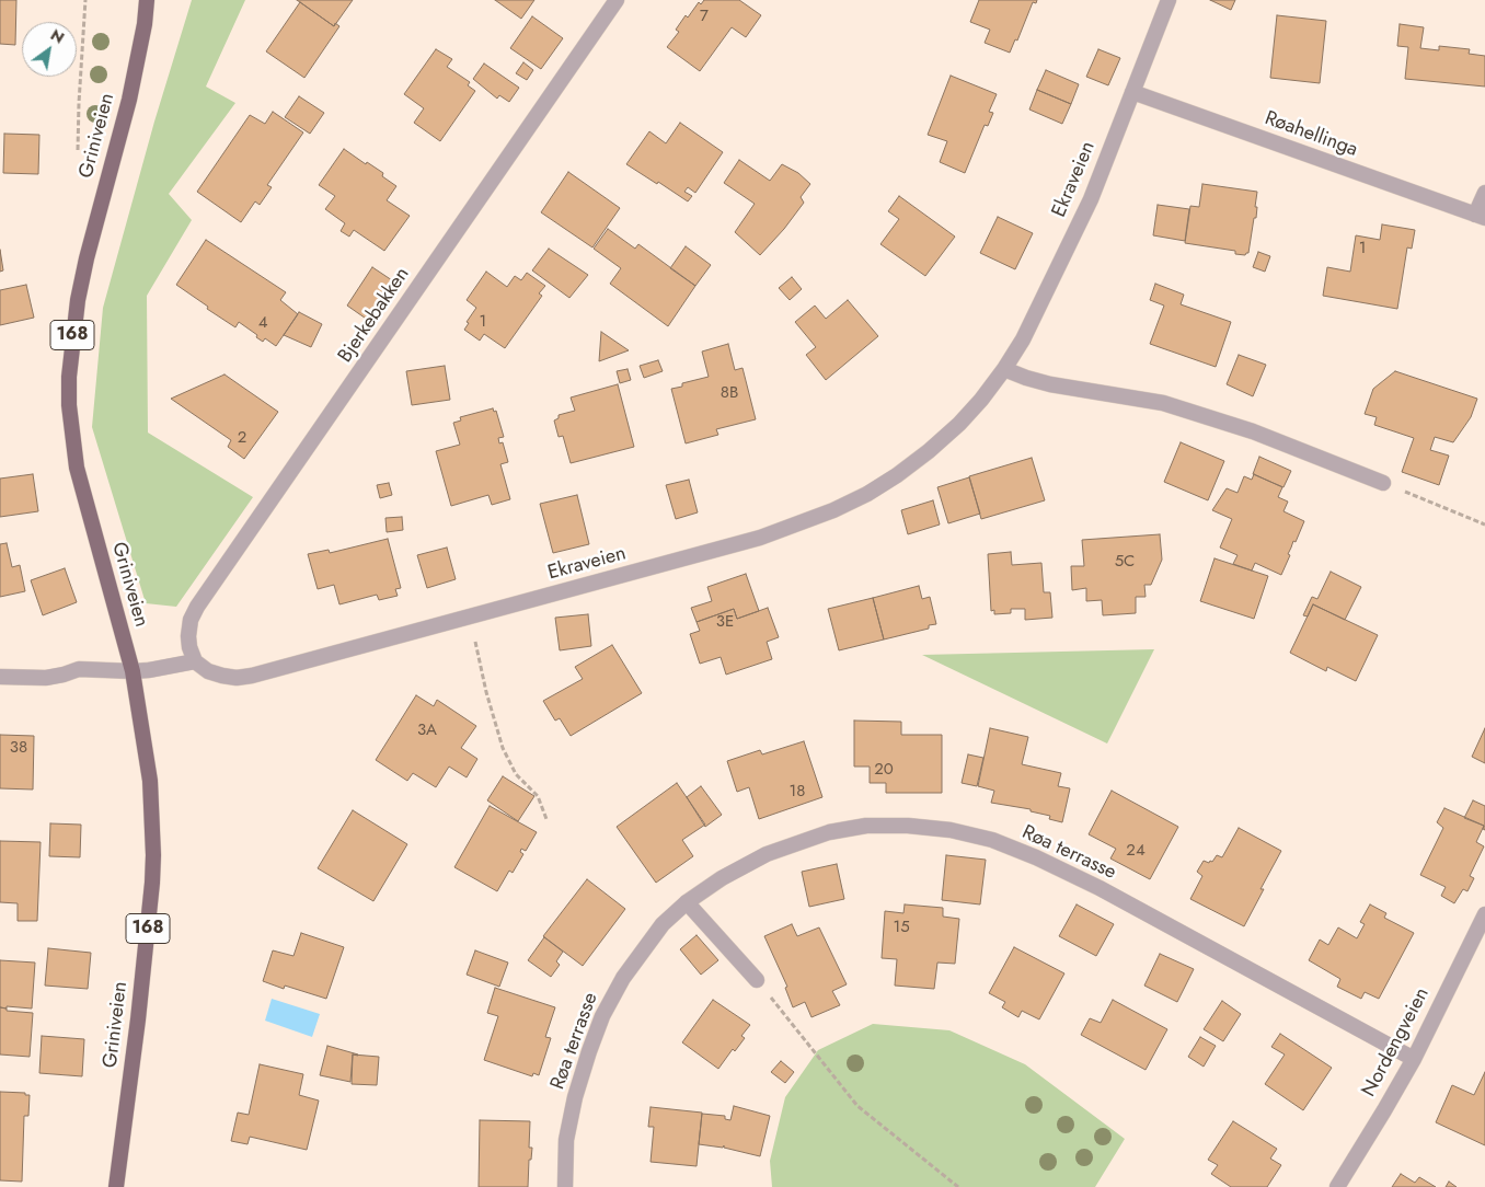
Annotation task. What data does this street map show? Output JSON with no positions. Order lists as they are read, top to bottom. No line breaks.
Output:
{"streets":{"main road":["Griniveien","168"],"street":["Røahellinga","Ekraveien","Bjerkebakken","Røa terrasse","Nordengveien"]},"crossings":[["Røahellinga","Ekraveien"],["Ekraveien","Bjerkebakken"],["Røa terrasse","Nordengveien"]],"house_numbers":["7","1","1","4","8B","2","5C","3E","3A","38","20","18","24","15"],"north":"top right"}
